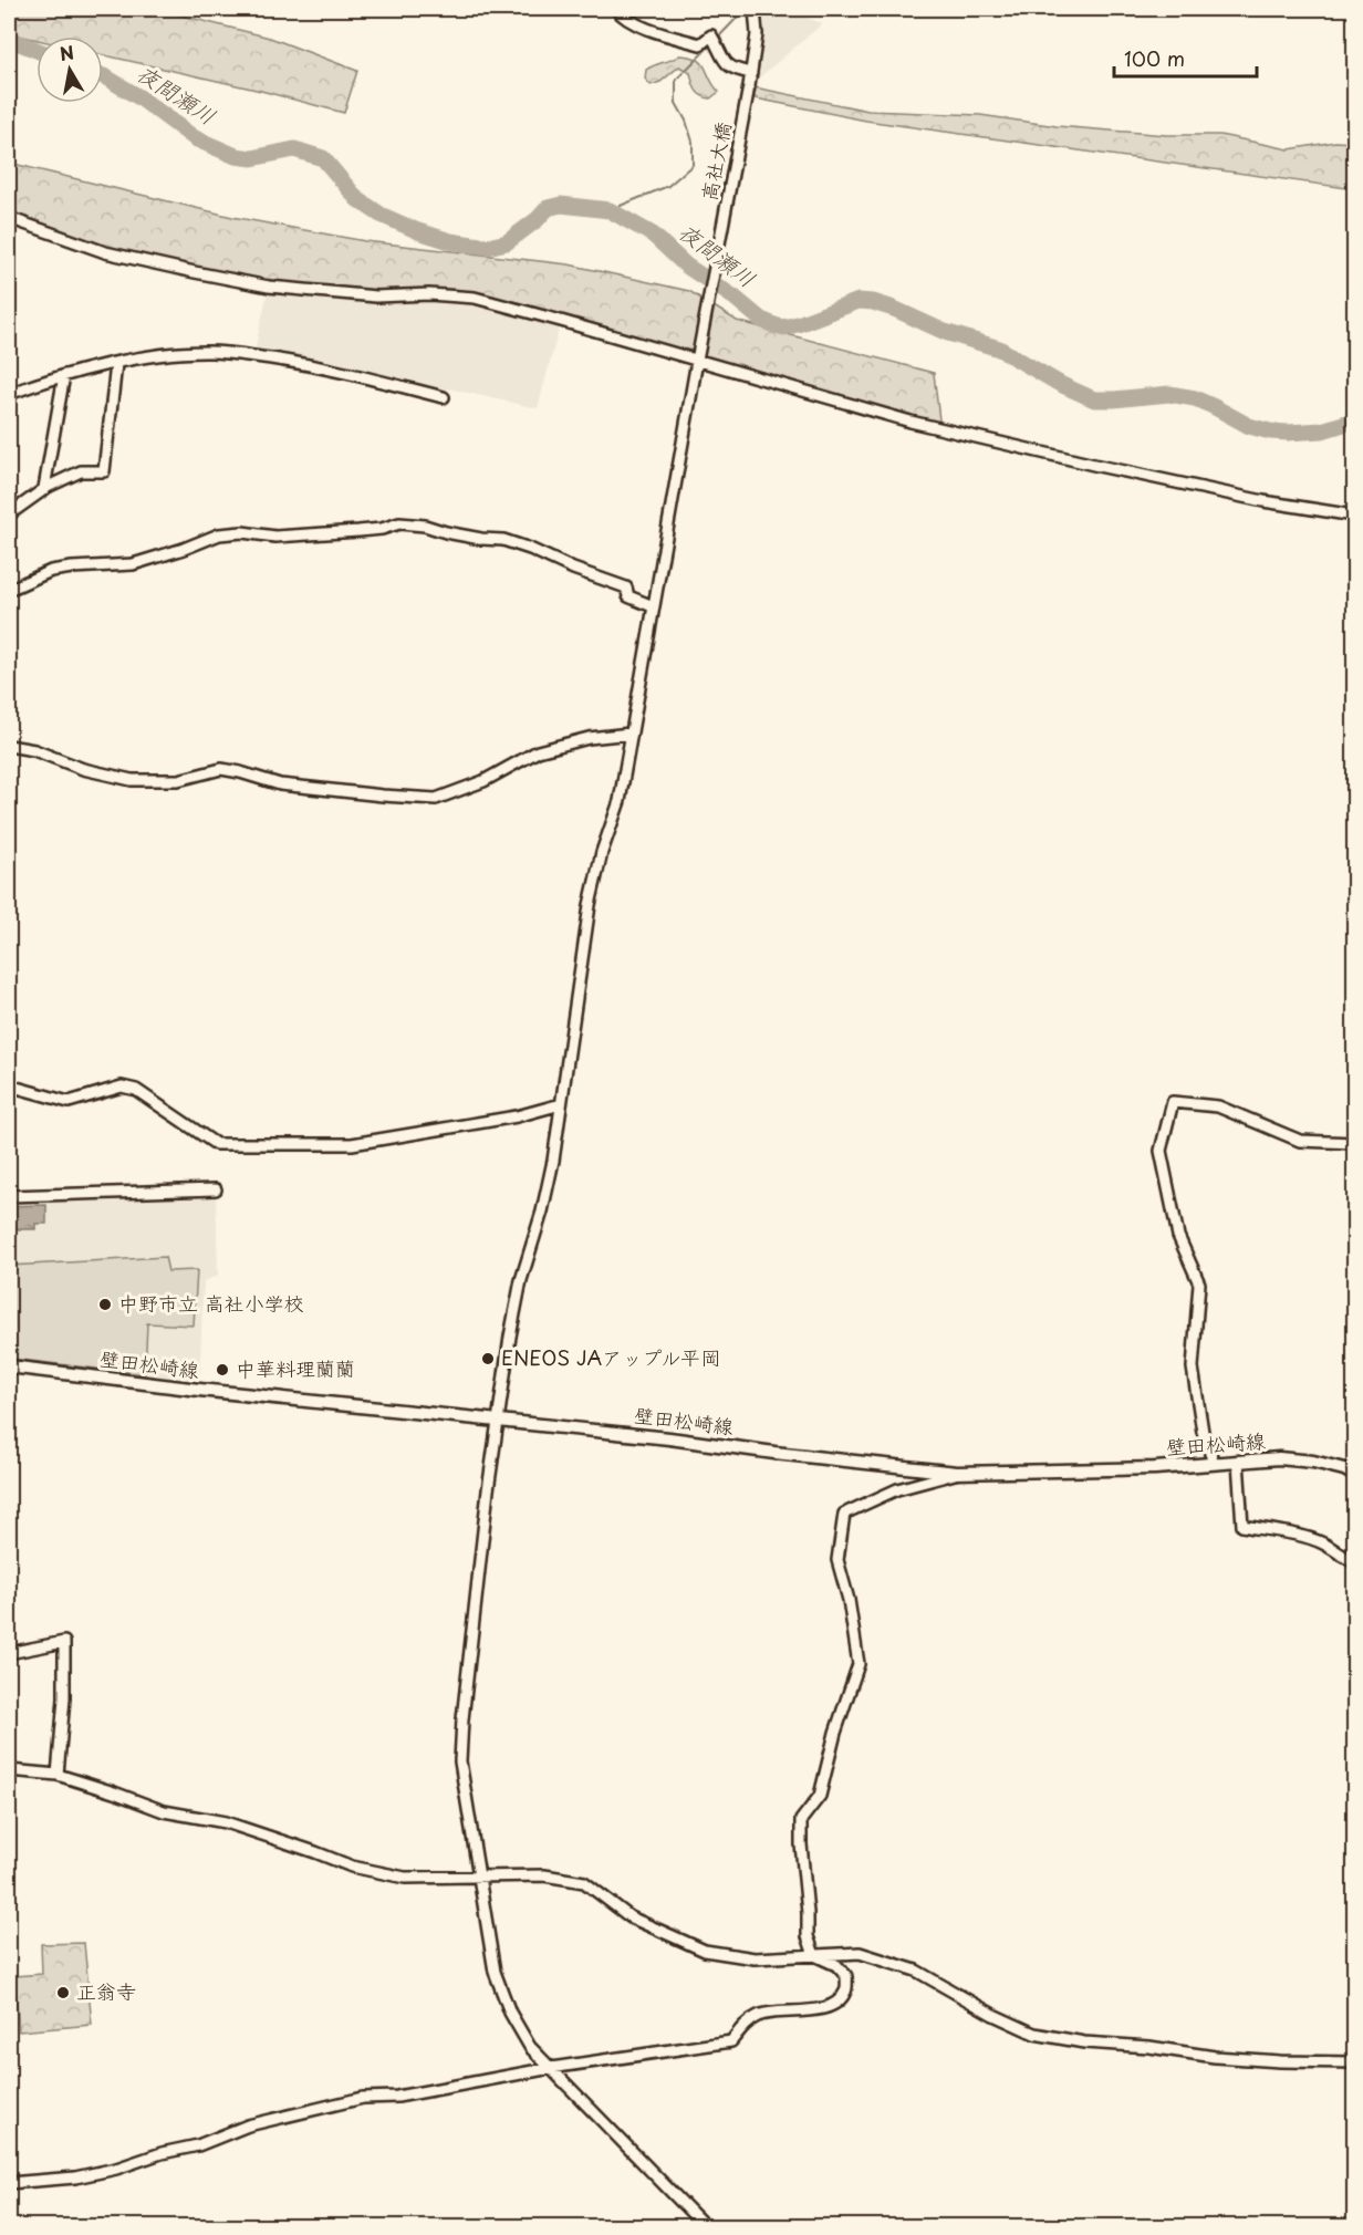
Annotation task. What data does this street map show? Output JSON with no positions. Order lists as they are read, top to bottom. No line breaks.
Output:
{"streets":{"main road":["壁田松崎線"],"street":["高社大橋"]},"crossings":[["高社大橋","壁田松崎線"]],"water":["夜間瀬川"],"places":["中野市立 高社小学校","ENEOS JAアップル平岡","中華料理蘭蘭","正翁寺"],"scale_bar":"100 m","north":"top"}
